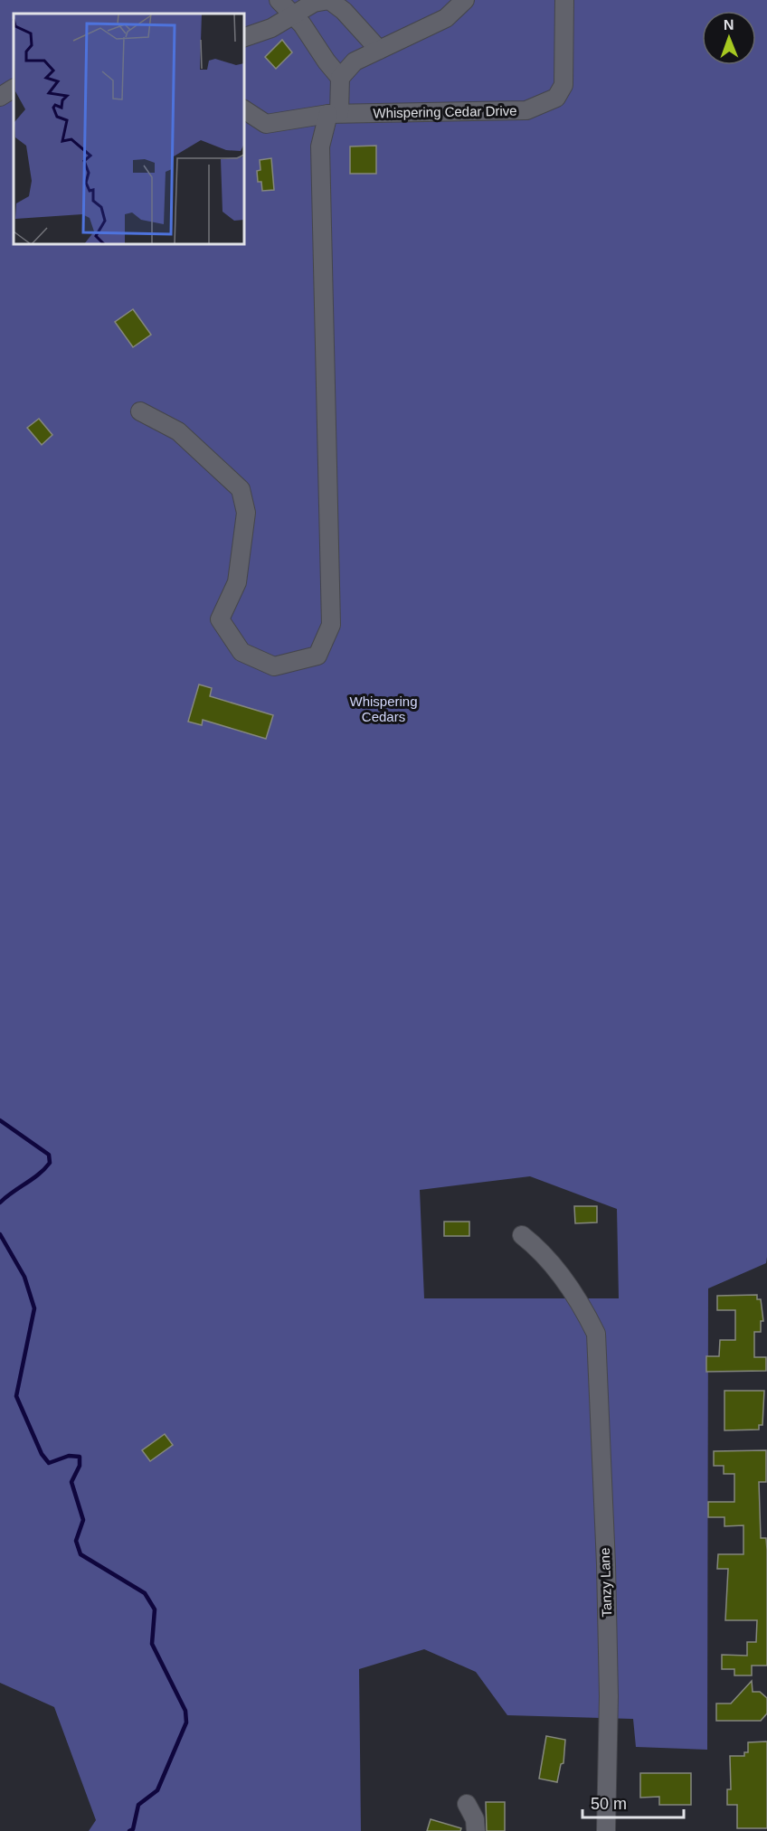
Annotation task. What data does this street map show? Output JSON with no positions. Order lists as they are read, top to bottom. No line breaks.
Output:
{"streets":{"street":["Whispering Cedar Drive","Tanzy Lane"]},"parks":["Whispering Cedars"],"scale_bar":"50 m","north":"top"}
